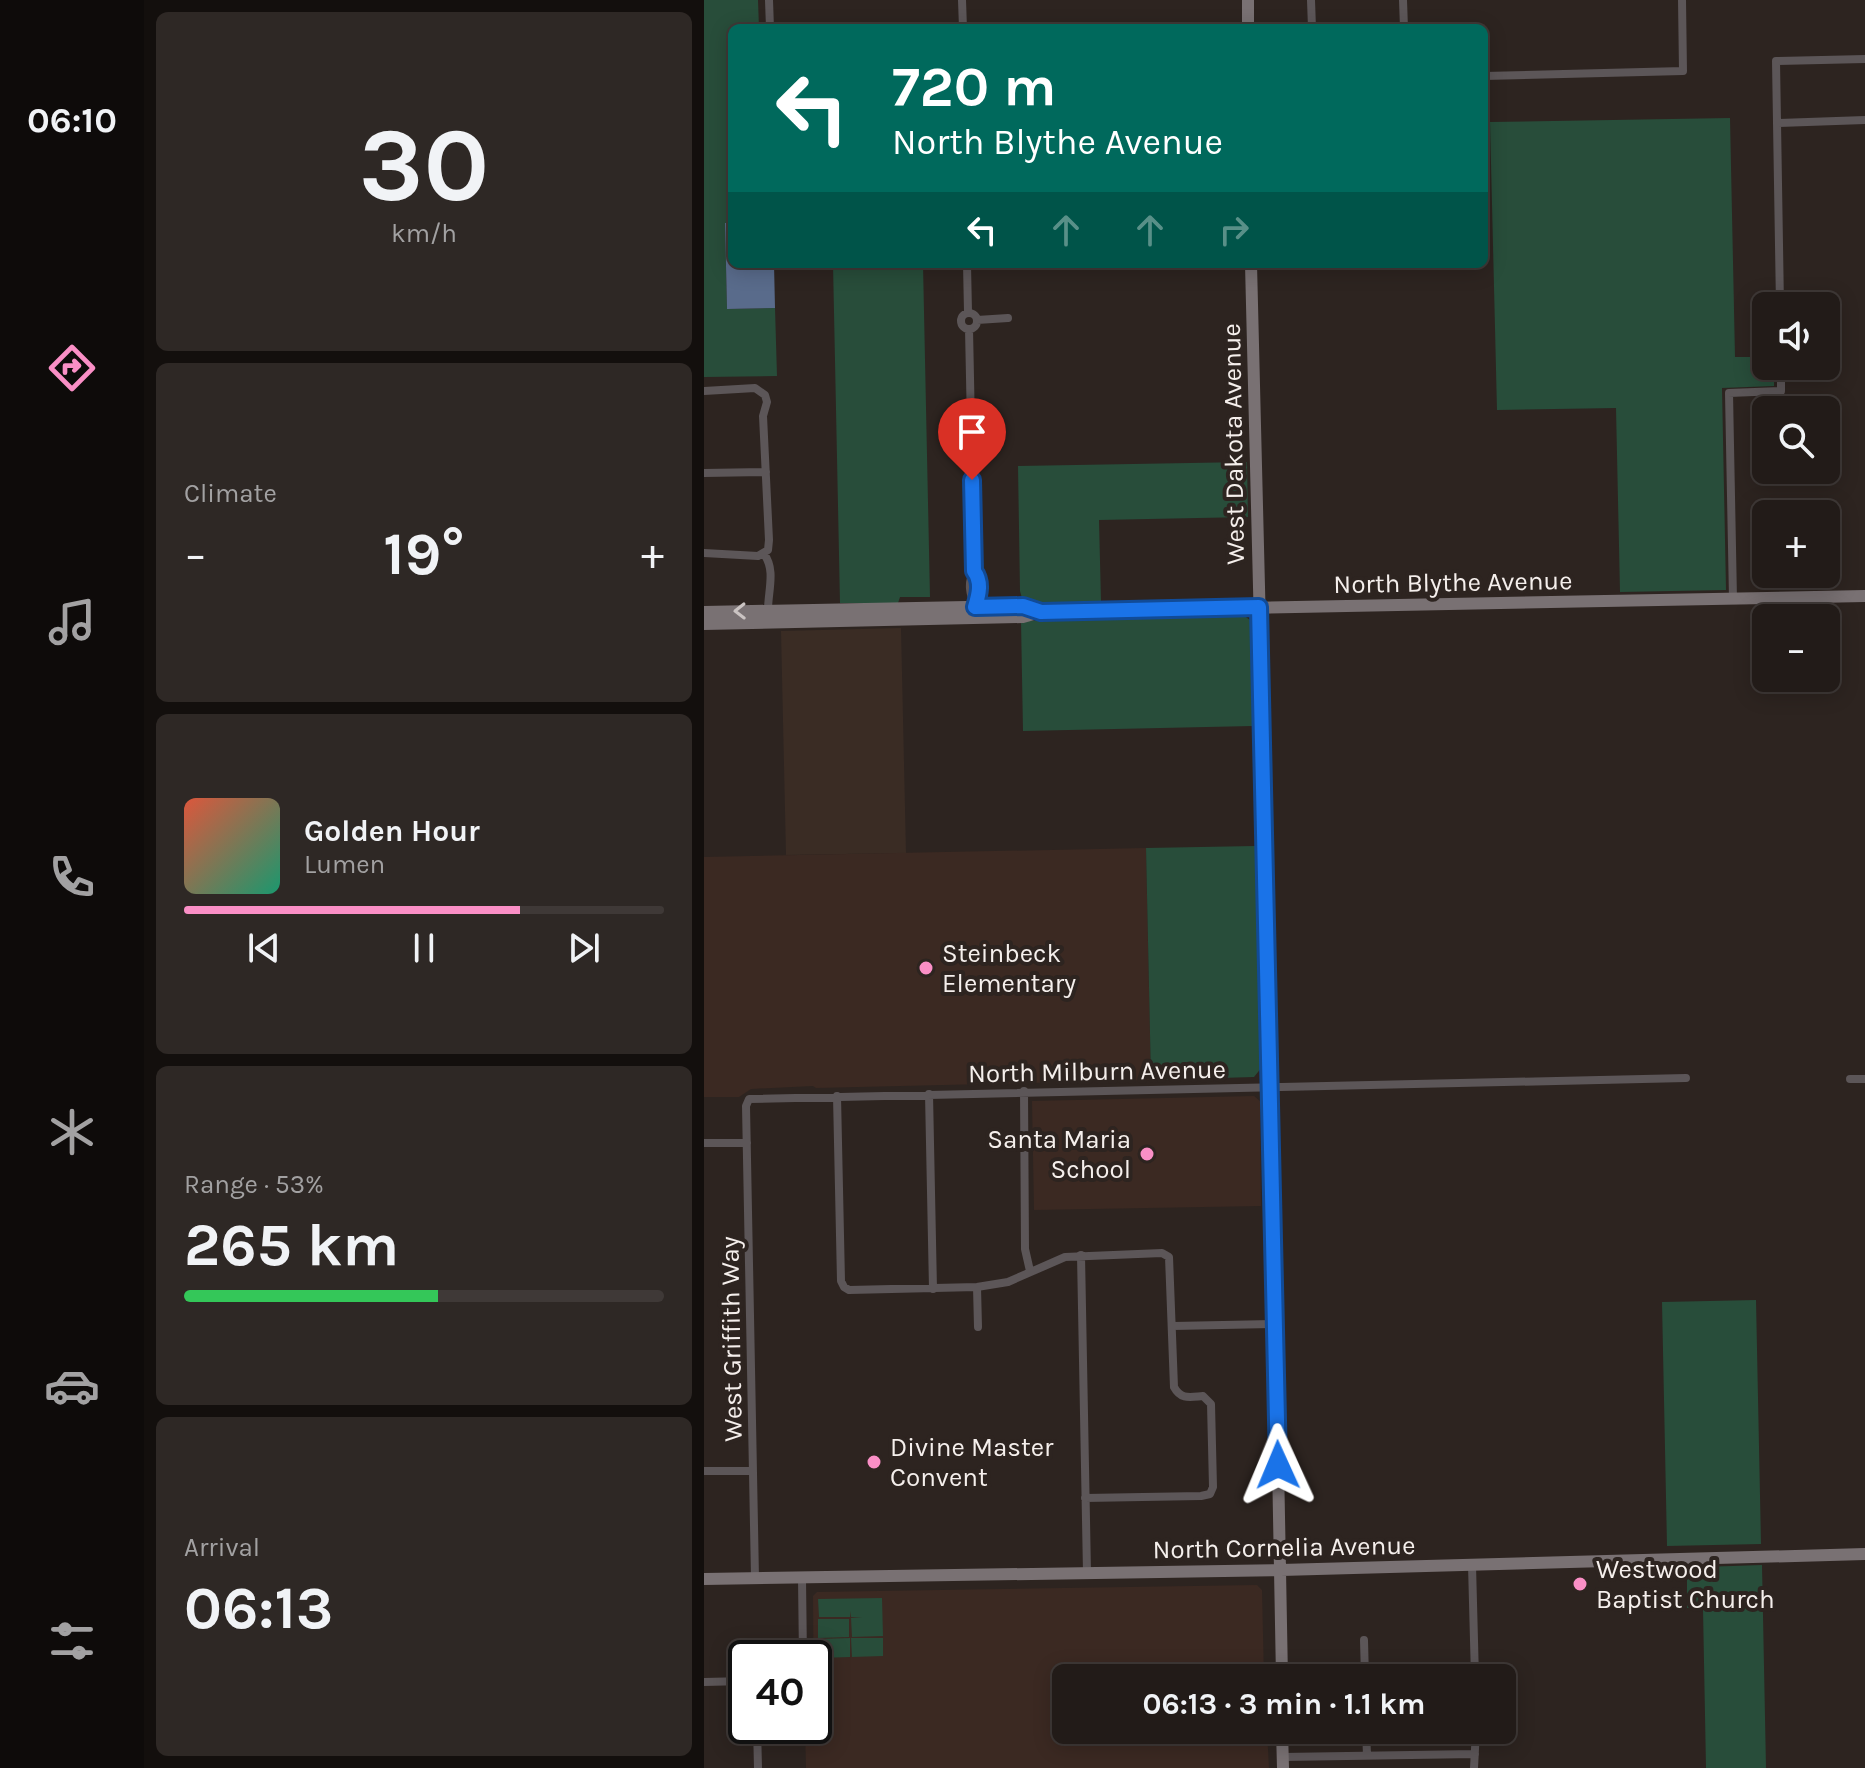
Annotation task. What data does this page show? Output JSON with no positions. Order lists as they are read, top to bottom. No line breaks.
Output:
{"streets":{"street":["West Dakota Avenue","North Blythe Avenue","North Milburn Avenue","West Griffith Way","North Cornelia Avenue"]},"crossings":[["West Dakota Avenue","North Blythe Avenue"],["West Dakota Avenue","North Milburn Avenue"],["West Dakota Avenue","North Cornelia Avenue"],["North Milburn Avenue","West Griffith Way"],["West Griffith Way","North Cornelia Avenue"]],"places":["Steinbeck Elementary","Santa Maria School","Divine Master Convent","Westwood Baptist Church"],"page":{"tabs":"06:10","tile":[["30","km/h"],"Climate",["Range · 53%","265 km"],["Arrival","06:13"]],"turn":["720 m","North Blythe Avenue"],"map_buttons":["+","−"],"heat":["−","19°","+"],"song":["Golden Hour","Lumen"],"limit":"40","trip":"06:13 · 3 min · 1.1 km"}}
